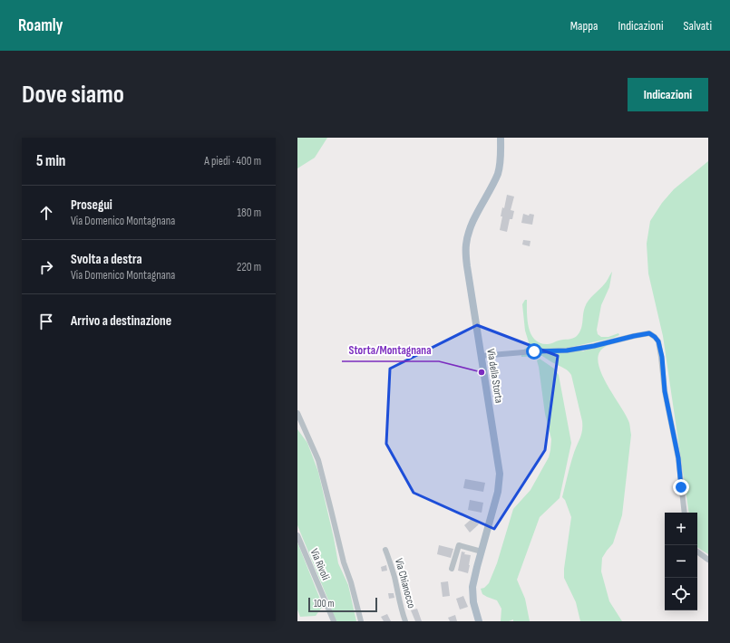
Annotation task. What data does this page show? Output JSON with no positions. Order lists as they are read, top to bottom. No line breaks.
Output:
{"streets":{"main road":["Via della Storta"],"street":["Via Rivoli","Via Chianocco"]},"places":["Storta/Montagnana"],"scale_bar":"100 m","page":{"header":"Roamly","nav":["Mappa","Indicazioni","Salvati"],"buttons":"Indicazioni","title":"Dove siamo","heading":["5 min","A piedi · 400 m"],"list":[["Prosegui","Via Domenico Montagnana","180 m"],["Svolta a destra","Via Domenico Montagnana","220 m"],"Arrivo a destinazione"],"map_buttons":["+","−"],"scale":"100 m"}}
